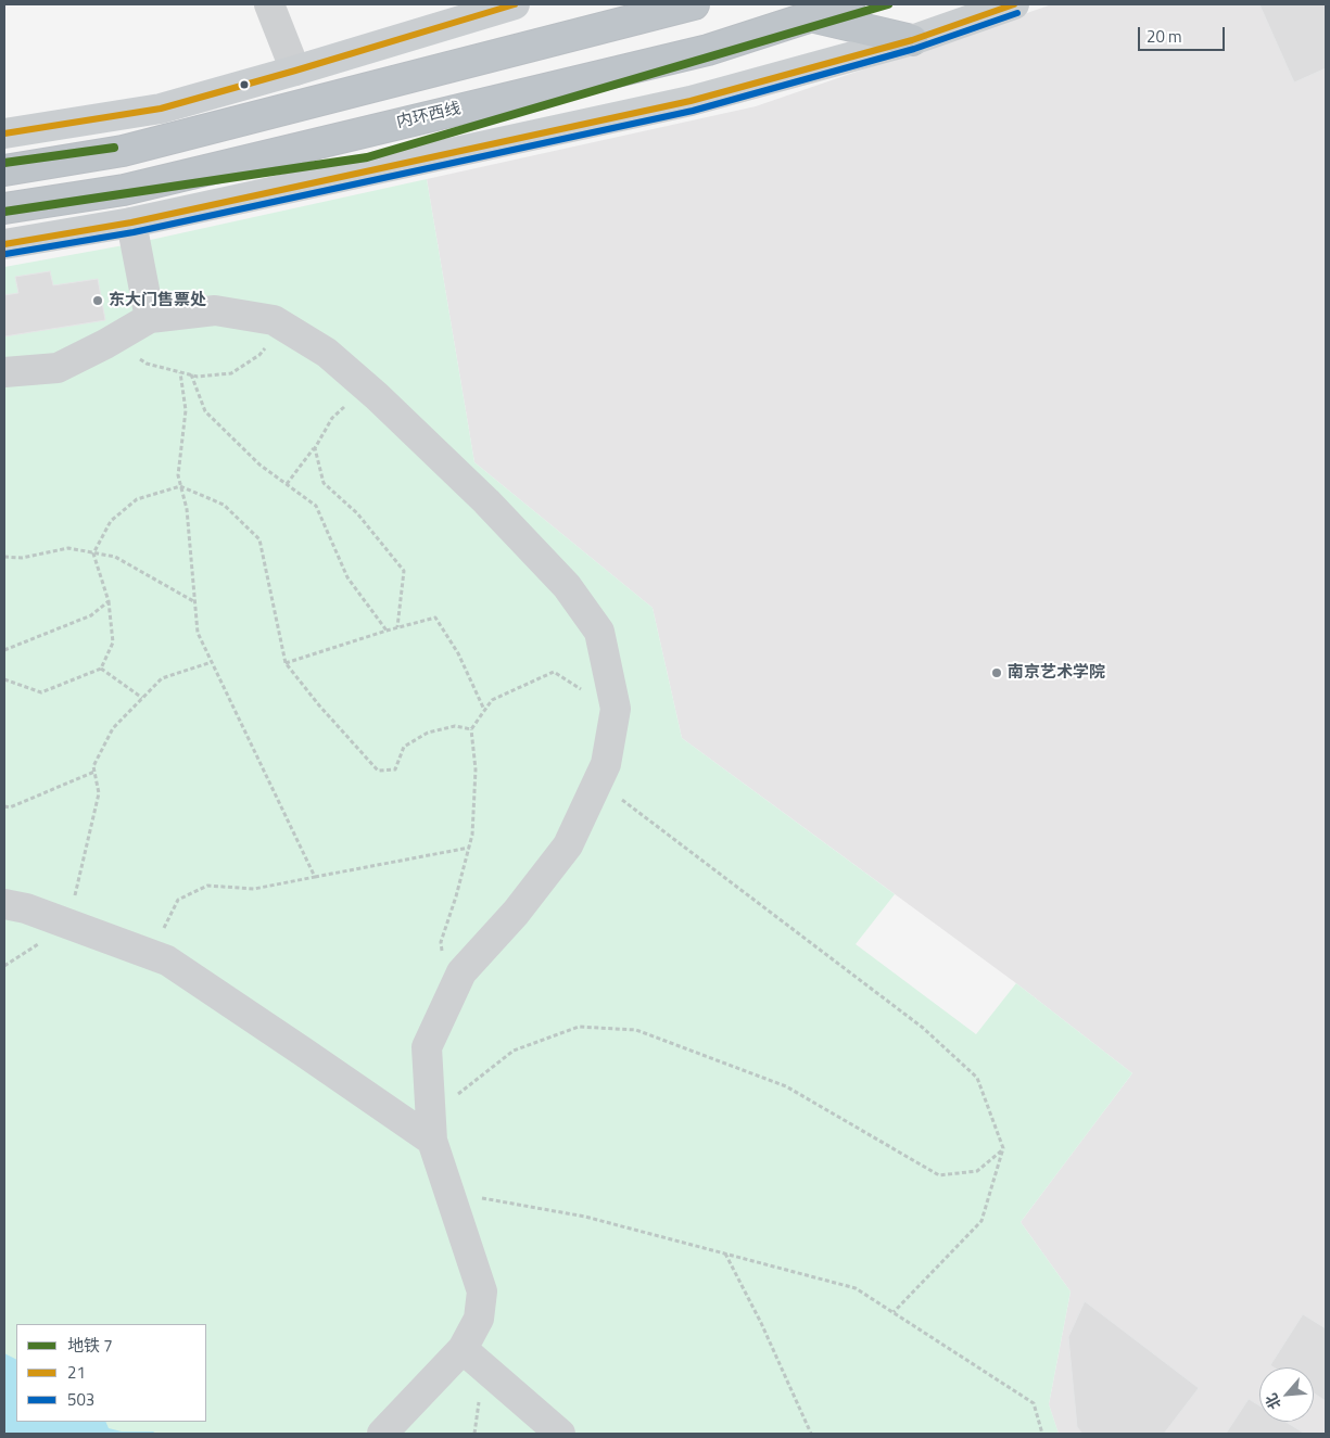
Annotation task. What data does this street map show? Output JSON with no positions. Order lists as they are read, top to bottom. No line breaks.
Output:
{"streets":{"highway":["内环西线"]},"places":["东大门售票处","南京艺术学院"],"lines":["metro line 7","transit line 21","transit line 503"],"legend":["地铁 7","21","503"],"scale_bar":"20 m","north":"bottom left"}
